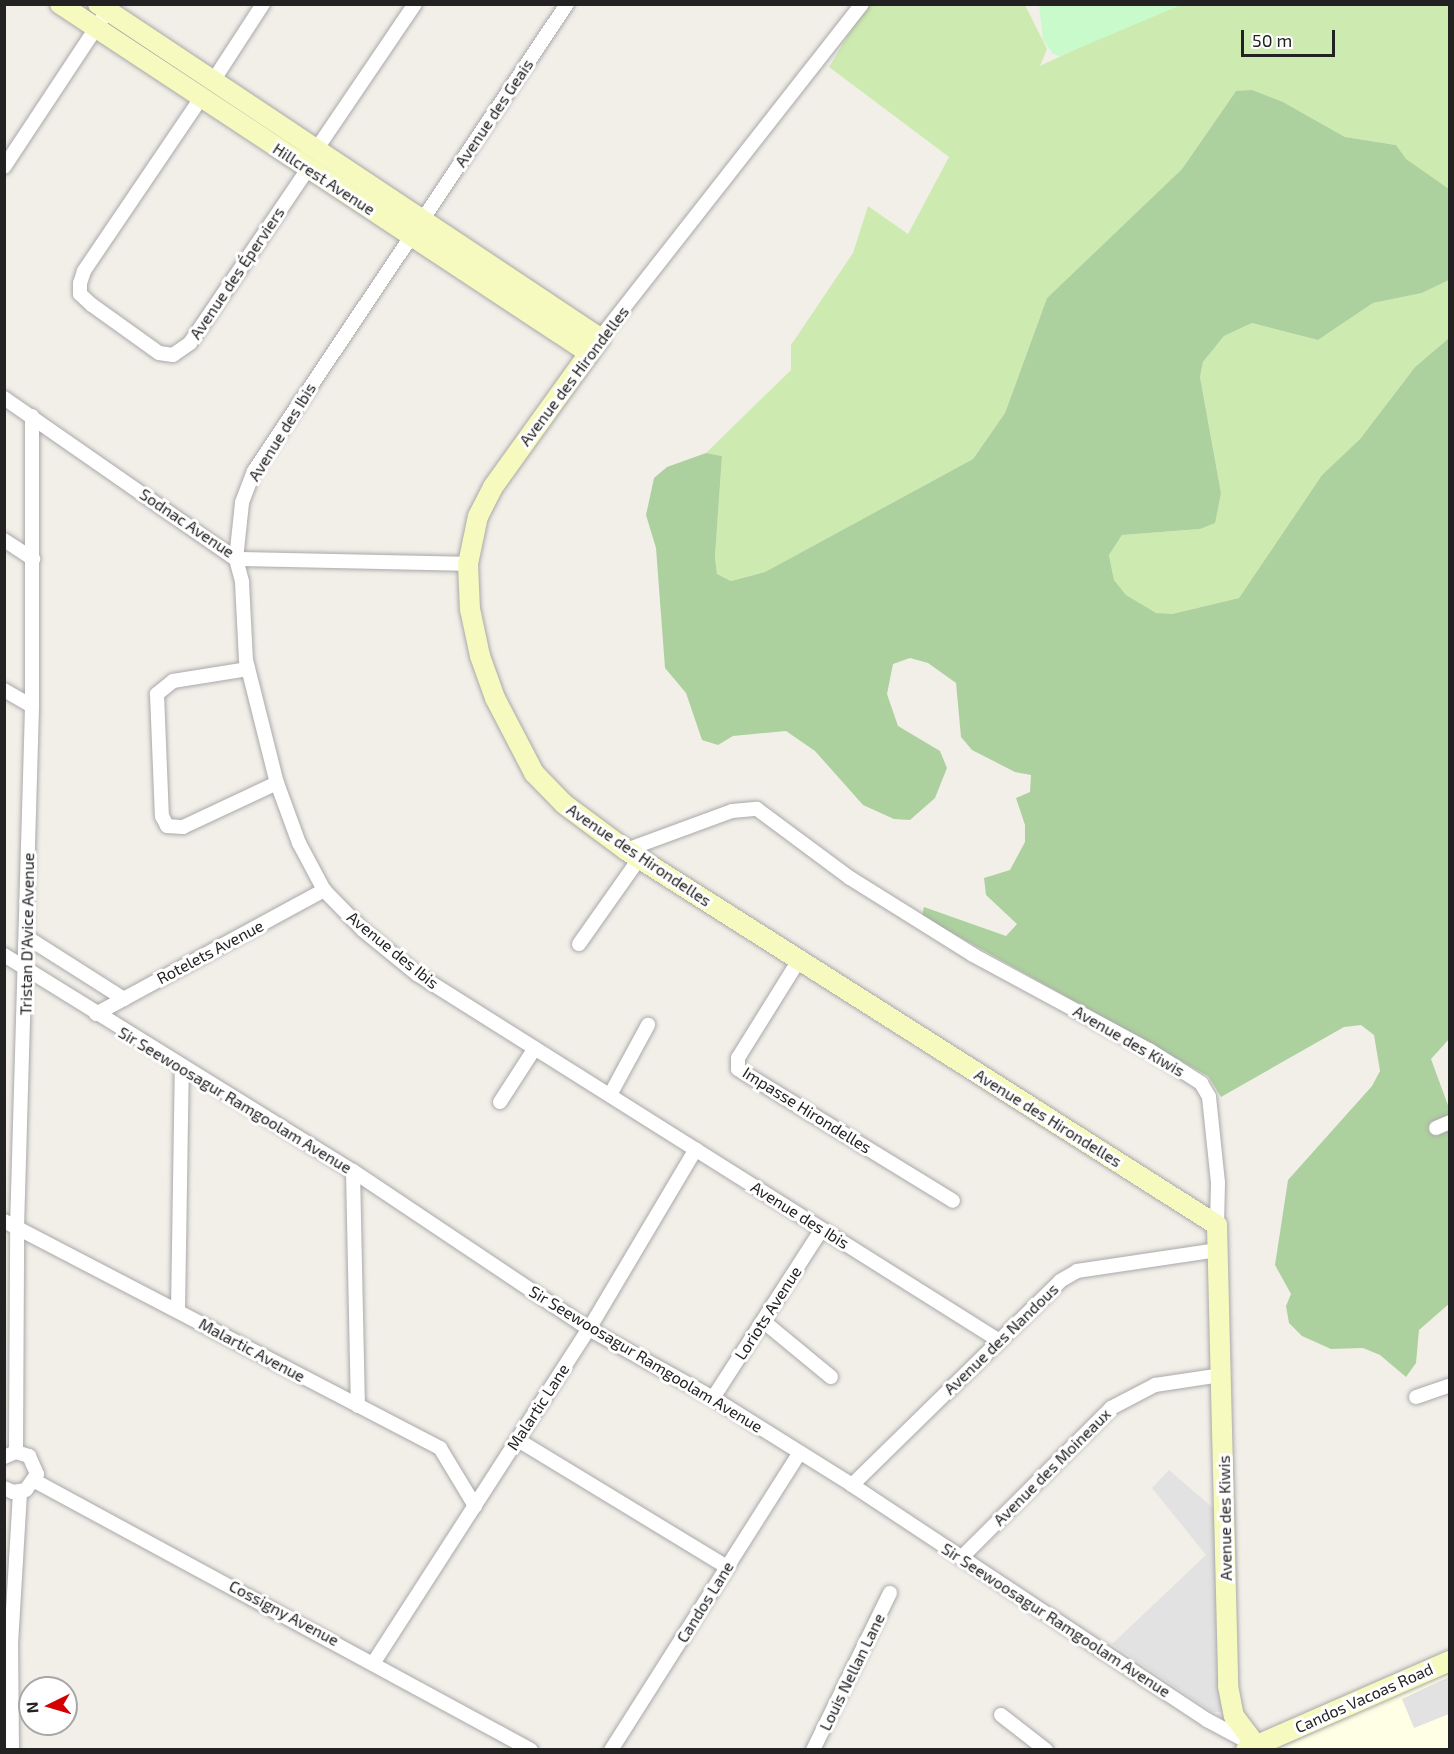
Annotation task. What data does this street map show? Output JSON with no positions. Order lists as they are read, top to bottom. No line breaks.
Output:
{"streets":{"main road":["Hillcrest Avenue","Avenue des Hirondelles","Avenue des Kiwis","Candos Vacoas Road"],"street":["Avenue des Geais","Avenue des Éperviers","Avenue des Ibis","Sodnac Avenue","Tristan D'Avice Avenue","Rotelets Avenue","Sir Seewoosagur Ramgoolam Avenue","Impasse Hirondelles","Loriots Avenue","Avenue des Nandous","Malartic Avenue","Malartic Lane","Avenue des Moineaux","Candos Lane","Cossigny Avenue","Louis Nellan Lane"]},"crossings":[["Avenue des Geais","Hillcrest Avenue"],["Avenue des Geais","Avenue des Ibis"],["Hillcrest Avenue","Avenue des Éperviers"],["Hillcrest Avenue","Avenue des Hirondelles"],["Hillcrest Avenue","Avenue des Ibis"],["Avenue des Hirondelles","Sodnac Avenue"],["Avenue des Hirondelles","Avenue des Kiwis"],["Avenue des Hirondelles","Impasse Hirondelles"],["Avenue des Ibis","Sodnac Avenue"],["Avenue des Ibis","Rotelets Avenue"],["Avenue des Ibis","Loriots Avenue"],["Avenue des Ibis","Avenue des Nandous"],["Avenue des Ibis","Malartic Lane"],["Sodnac Avenue","Tristan D'Avice Avenue"],["Tristan D'Avice Avenue","Sir Seewoosagur Ramgoolam Avenue"],["Tristan D'Avice Avenue","Malartic Avenue"],["Rotelets Avenue","Sir Seewoosagur Ramgoolam Avenue"],["Avenue des Kiwis","Sir Seewoosagur Ramgoolam Avenue"],["Avenue des Kiwis","Avenue des Nandous"],["Avenue des Kiwis","Avenue des Moineaux"],["Avenue des Kiwis","Candos Vacoas Road"],["Sir Seewoosagur Ramgoolam Avenue","Loriots Avenue"],["Sir Seewoosagur Ramgoolam Avenue","Avenue des Nandous"],["Sir Seewoosagur Ramgoolam Avenue","Malartic Lane"],["Sir Seewoosagur Ramgoolam Avenue","Avenue des Moineaux"],["Sir Seewoosagur Ramgoolam Avenue","Candos Lane"],["Sir Seewoosagur Ramgoolam Avenue","Candos Vacoas Road"],["Malartic Avenue","Malartic Lane"],["Malartic Lane","Cossigny Avenue"]],"scale_bar":"50 m","north":"left"}
